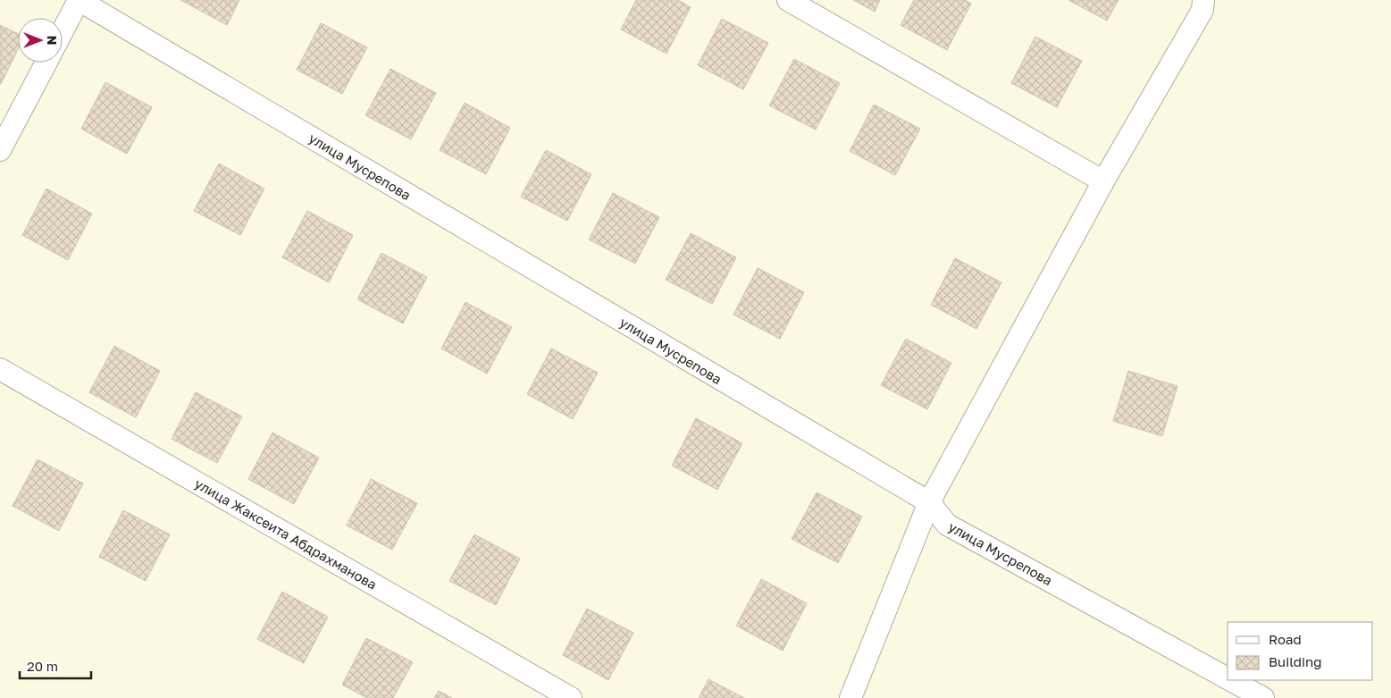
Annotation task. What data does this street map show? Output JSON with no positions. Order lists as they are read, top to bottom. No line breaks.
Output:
{"streets":{"street":["улица Мусрепова","улица Жаксеита Абдрахманова"]},"legend":["Road","Building"],"scale_bar":"20 m","north":"right"}
